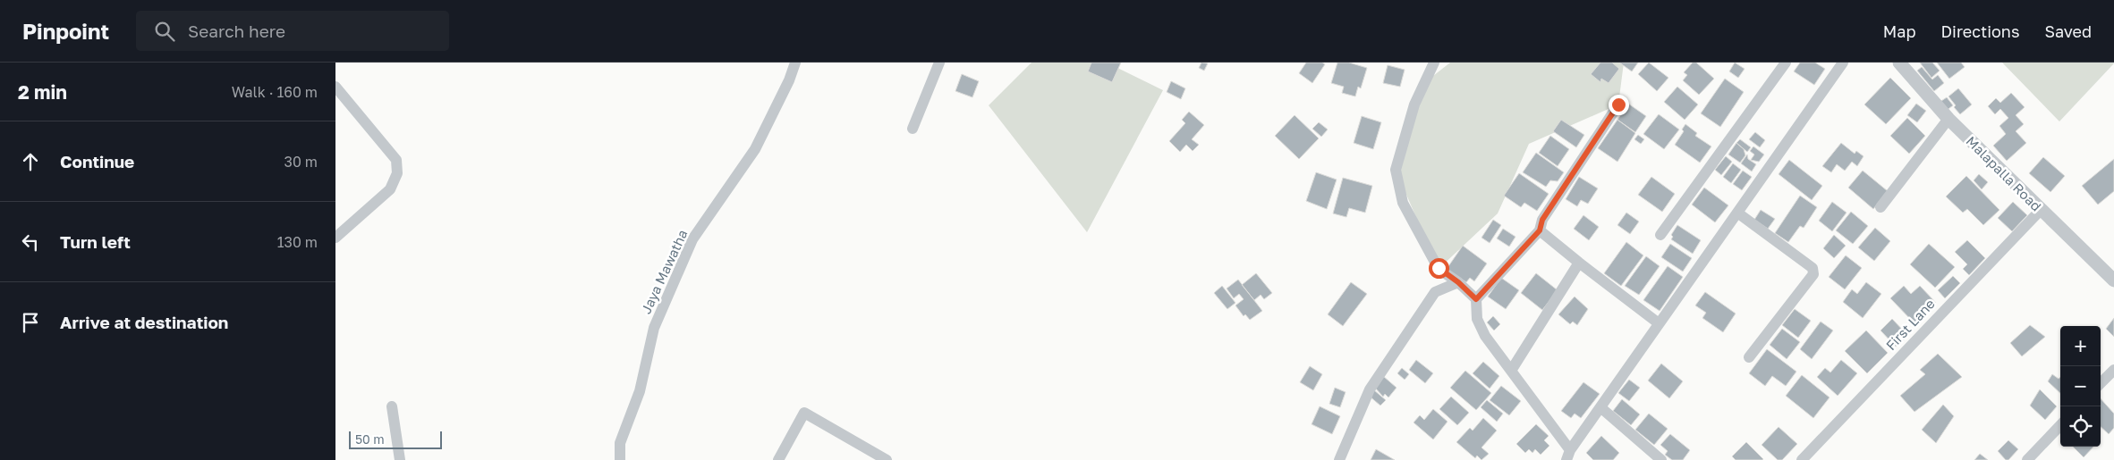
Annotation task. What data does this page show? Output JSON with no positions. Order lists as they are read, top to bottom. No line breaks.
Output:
{"streets":{"street":["Malapalla Road","Jaya Mawatha","First Lane"]},"crossings":[["Malapalla Road","First Lane"]],"scale_bar":"50 m","page":{"header":"Pinpoint","search":"Search here","nav":["Map","Directions","Saved"],"heading":["2 min","Walk · 160 m"],"list":[["Continue","30 m"],["Turn left","130 m"],"Arrive at destination"],"map_buttons":["+","−"],"scale":"50 m"}}
